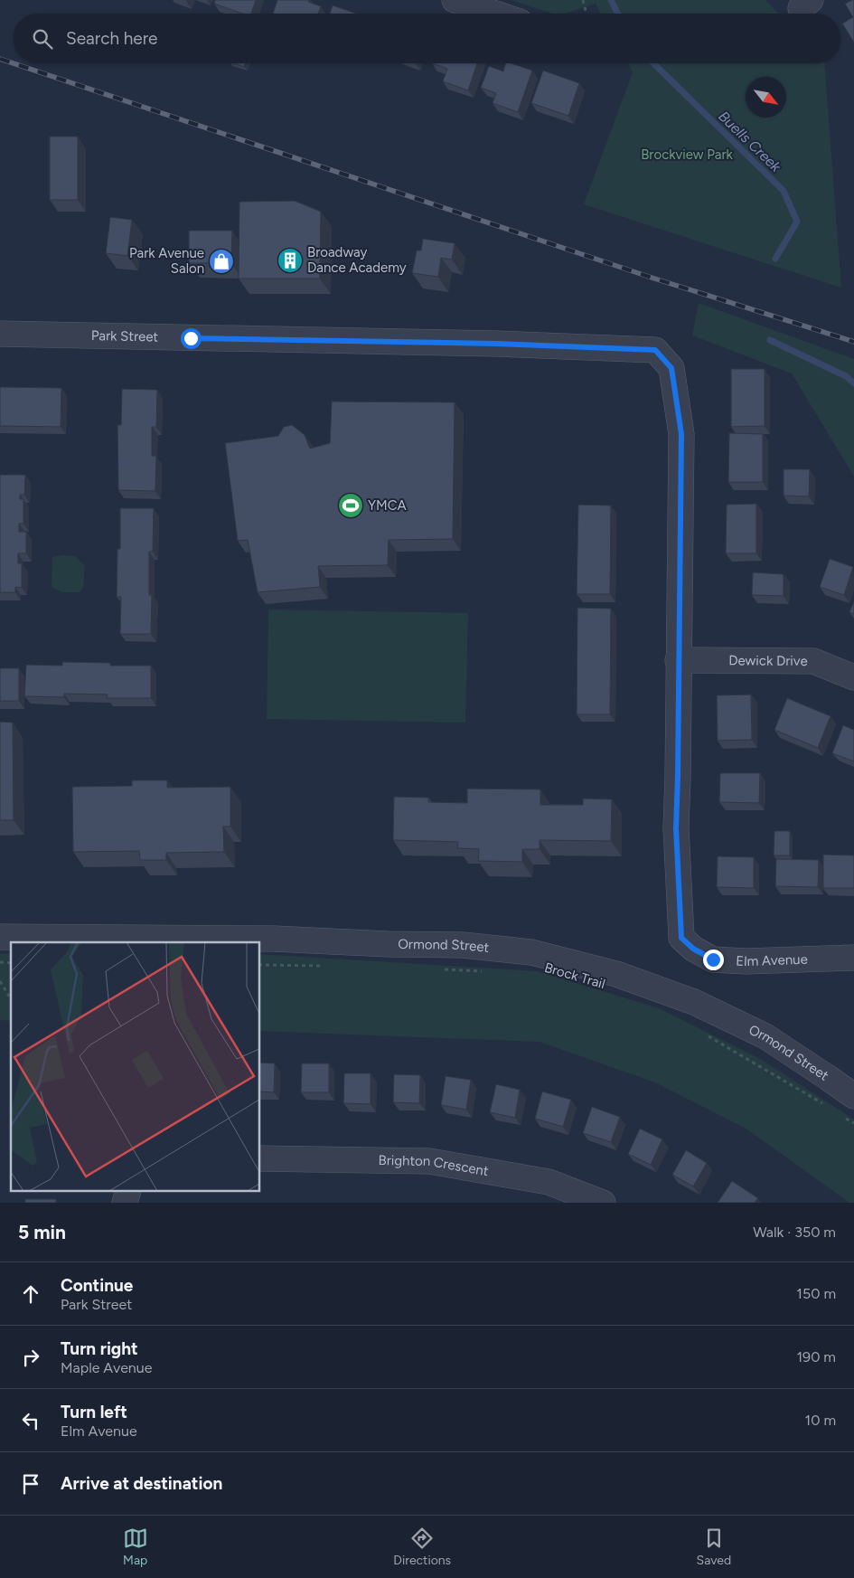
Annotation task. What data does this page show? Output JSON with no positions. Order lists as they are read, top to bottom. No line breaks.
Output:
{"streets":{"street":["Park Street","Dewick Drive","Ormond Street","Elm Avenue","Brighton Crescent"]},"crossings":[["Park Street","Dewick Drive"],["Park Street","Elm Avenue"],["Dewick Drive","Elm Avenue"]],"water":["Buells Creek"],"parks":["Brockview Park"],"places":{"building":["Broadway Dance Academy"],"shop":["Park Avenue Salon"],"sports":["YMCA"]},"north":"bottom right","page":{"search":"Search here","heading":["5 min","Walk · 350 m"],"list":[["Continue","Park Street","150 m"],["Turn right","Maple Avenue","190 m"],["Turn left","Elm Avenue","10 m"],"Arrive at destination"],"nav":["Map","Directions","Saved"]}}
